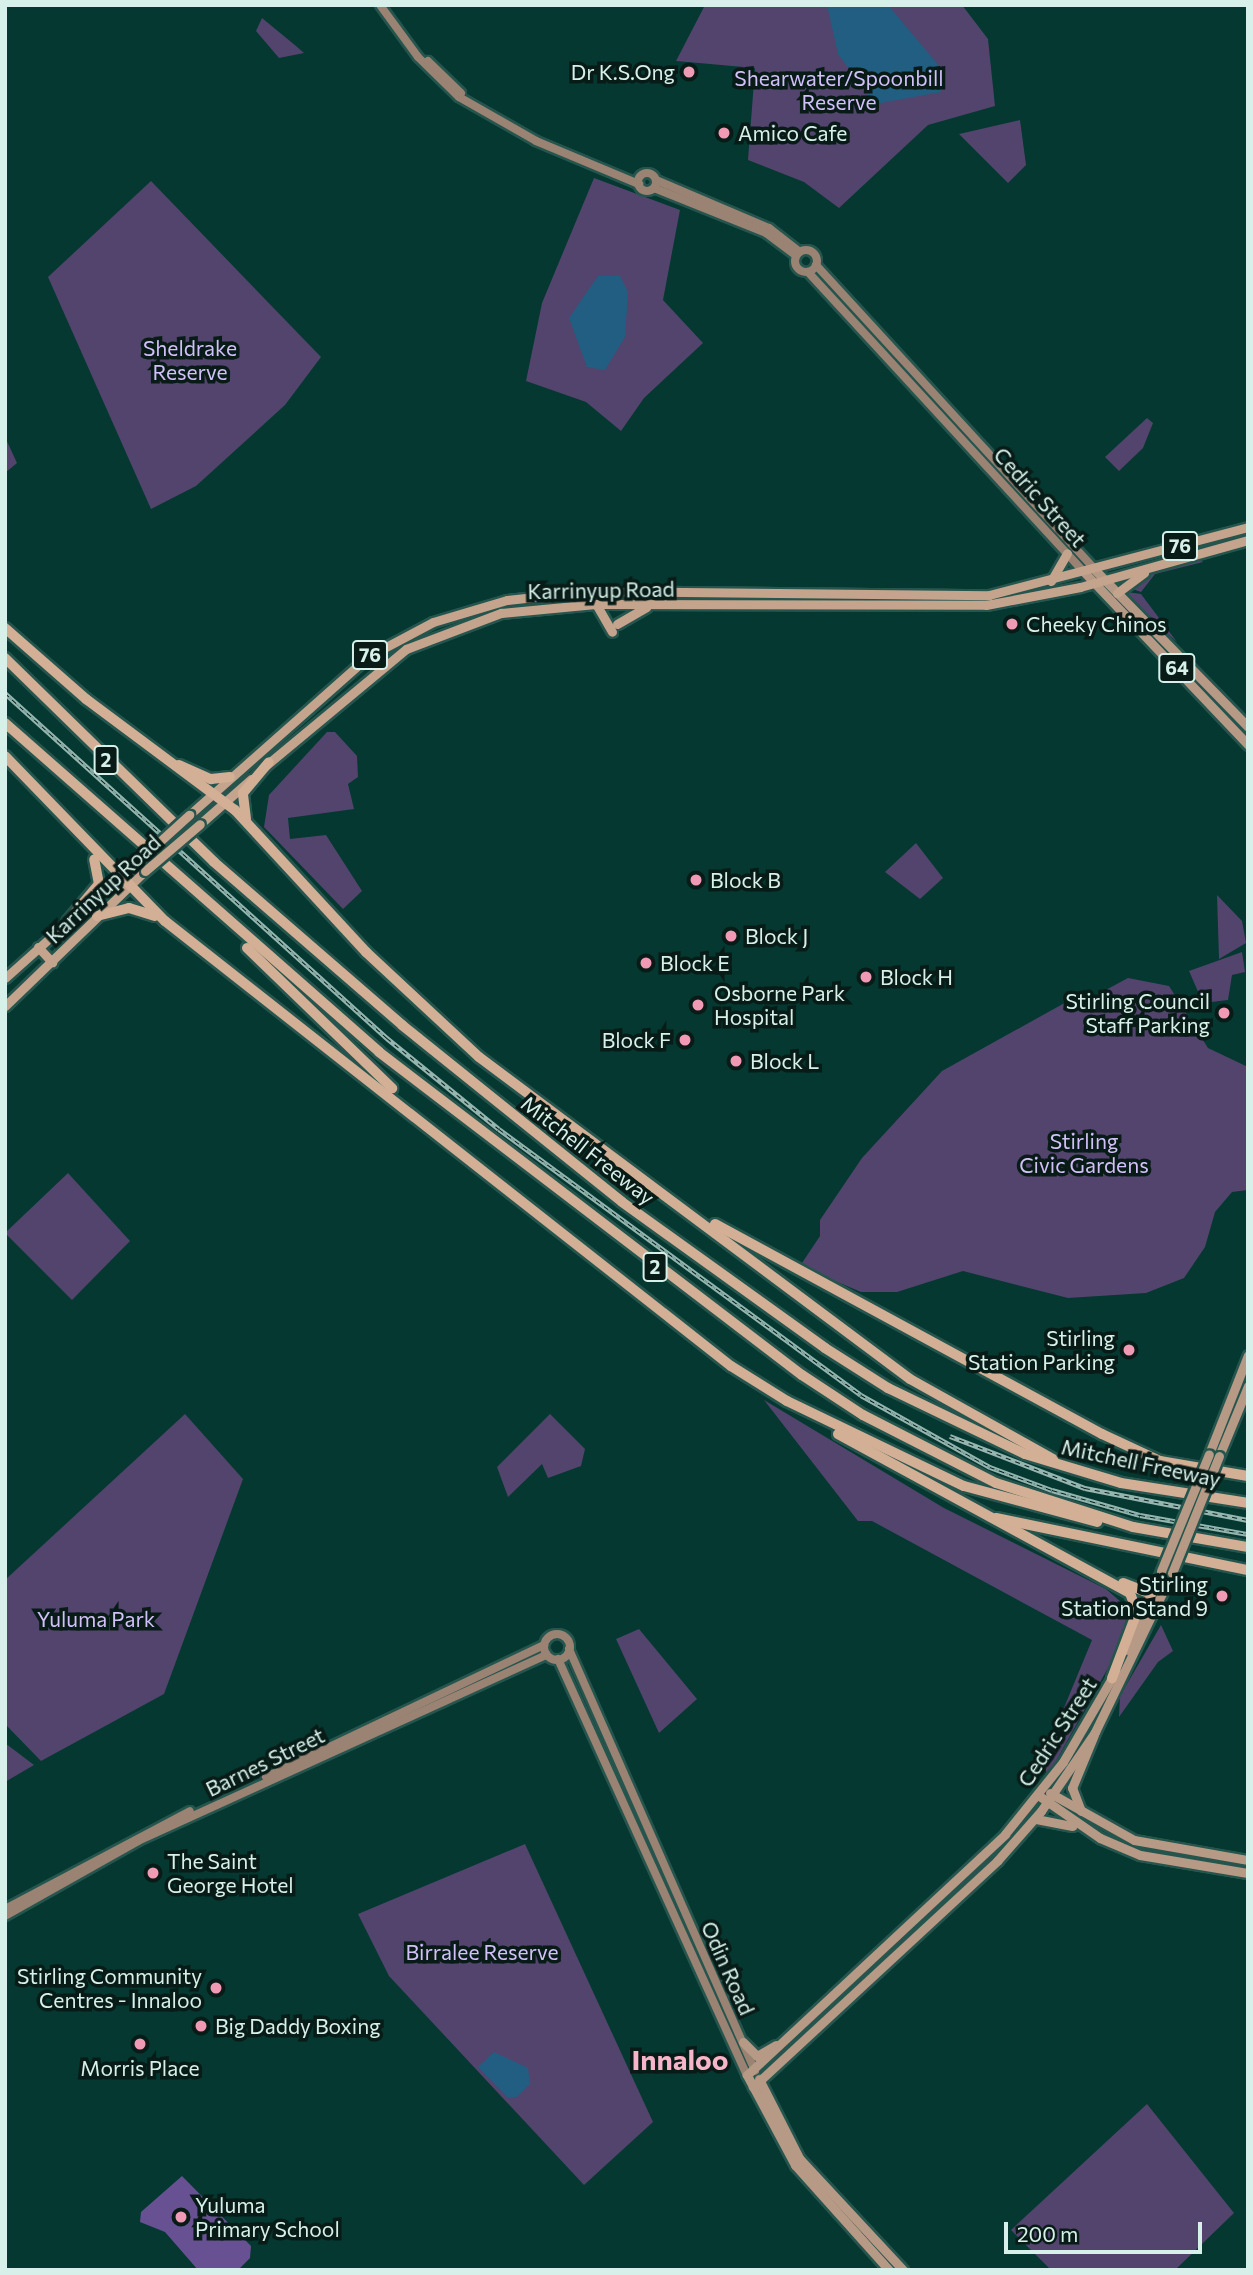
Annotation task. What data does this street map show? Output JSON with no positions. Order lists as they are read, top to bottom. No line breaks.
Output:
{"streets":{"highway":["76","Karrinyup Road","2","Mitchell Freeway"],"main road":["Cedric Street","64","Barnes Street","Odin Road"]},"crossings":[["Cedric Street","Karrinyup Road"],["Cedric Street","Odin Road"]],"districts":["Innaloo"],"parks":["Shearwater/Spoonbill Reserve","Sheldrake Reserve","Stirling Civic Gardens","Yuluma Park","Birralee Reserve"],"places":["Dr K.S.Ong","Amico Cafe","Cheeky Chinos","Block B","Block J","Block E","Block H","Osborne Park Hospital","Stirling Council Staff Parking","Block F","Block L","Stirling Station Parking","Stirling Station Stand 9","The Saint George Hotel","Stirling Community Centres - Innaloo","Big Daddy Boxing","Morris Place","Yuluma Primary School"],"scale_bar":"200 m"}
